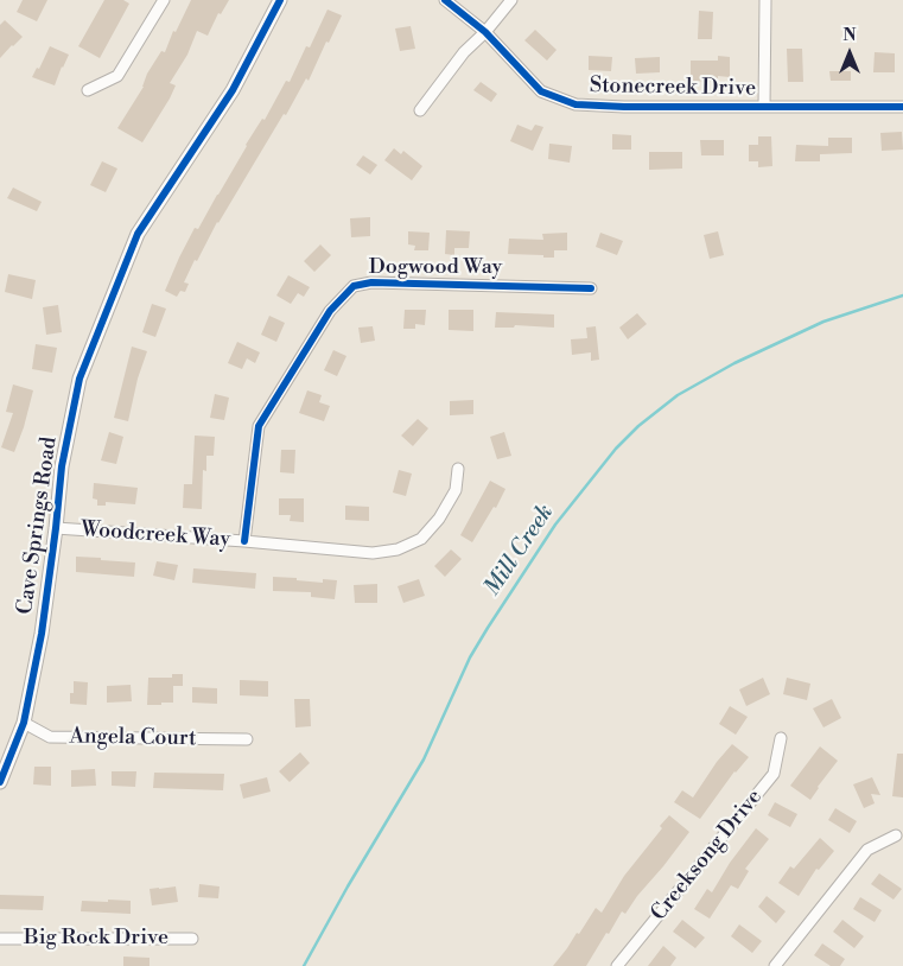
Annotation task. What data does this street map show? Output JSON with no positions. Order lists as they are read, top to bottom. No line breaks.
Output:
{"streets":{"street":["Stonecreek Drive","Dogwood Way","Cave Springs Road","Woodcreek Way","Angela Court","Creeksong Drive","Big Rock Drive"]},"crossings":[["Dogwood Way","Woodcreek Way"],["Cave Springs Road","Woodcreek Way"],["Cave Springs Road","Angela Court"]],"water":["Mill Creek"],"north":"top"}
